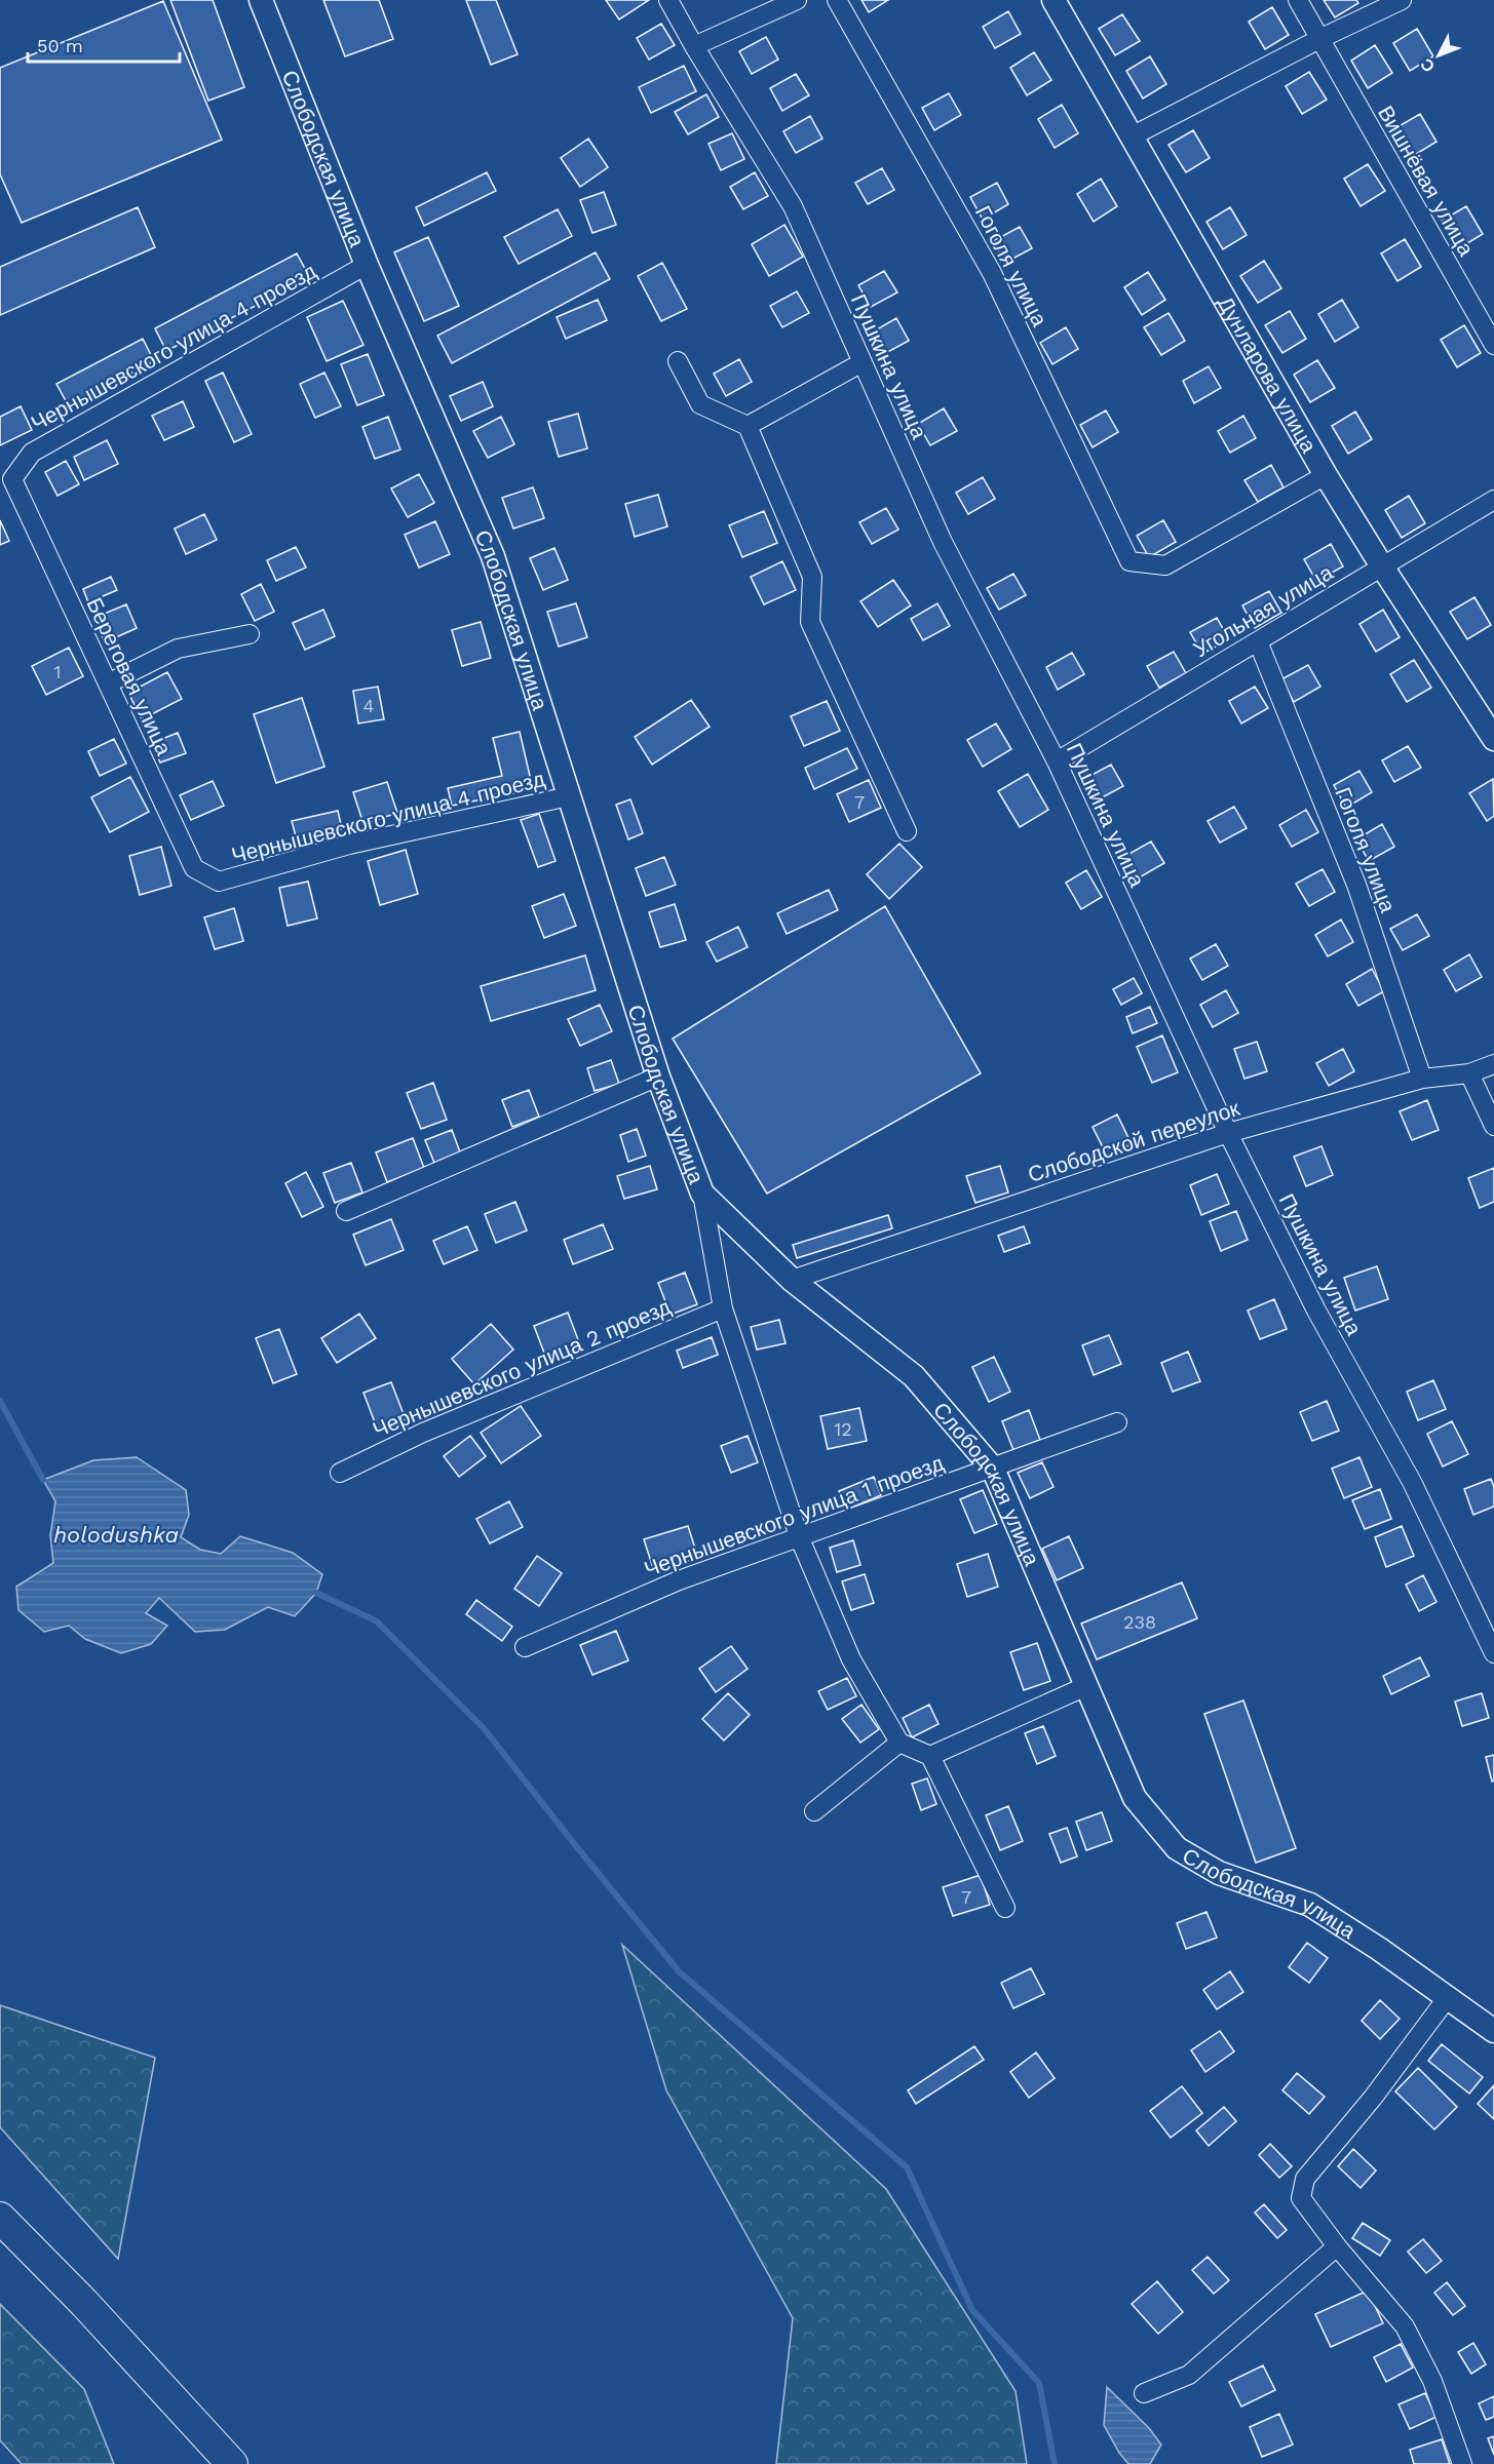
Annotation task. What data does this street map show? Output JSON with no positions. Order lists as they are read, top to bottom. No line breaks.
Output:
{"streets":{"street":["Слободская улица","Вишнёвая улица","Гоголя улица","Чернышевского улица 4 проезд","Пушкина улица","Дунларова улица","Угольная улица","Береговая улица","Слободской переулок","Чернышевского улица 2 проезд","Чернышевского улица 1 проезд"]},"crossings":[["Слободская улица","Чернышевского улица 4 проезд"],["Слободская улица","Слободской переулок"],["Слободская улица","Чернышевского улица 1 проезд"],["Гоголя улица","Дунларова улица"],["Гоголя улица","Угольная улица"],["Гоголя улица","Слободской переулок"],["Чернышевского улица 4 проезд","Береговая улица"],["Пушкина улица","Угольная улица"],["Пушкина улица","Слободской переулок"],["Дунларова улица","Угольная улица"]],"water":["holodushka"],"house_numbers":["1","4","7","12","238","7"],"scale_bar":"50 m","north":"bottom left"}
